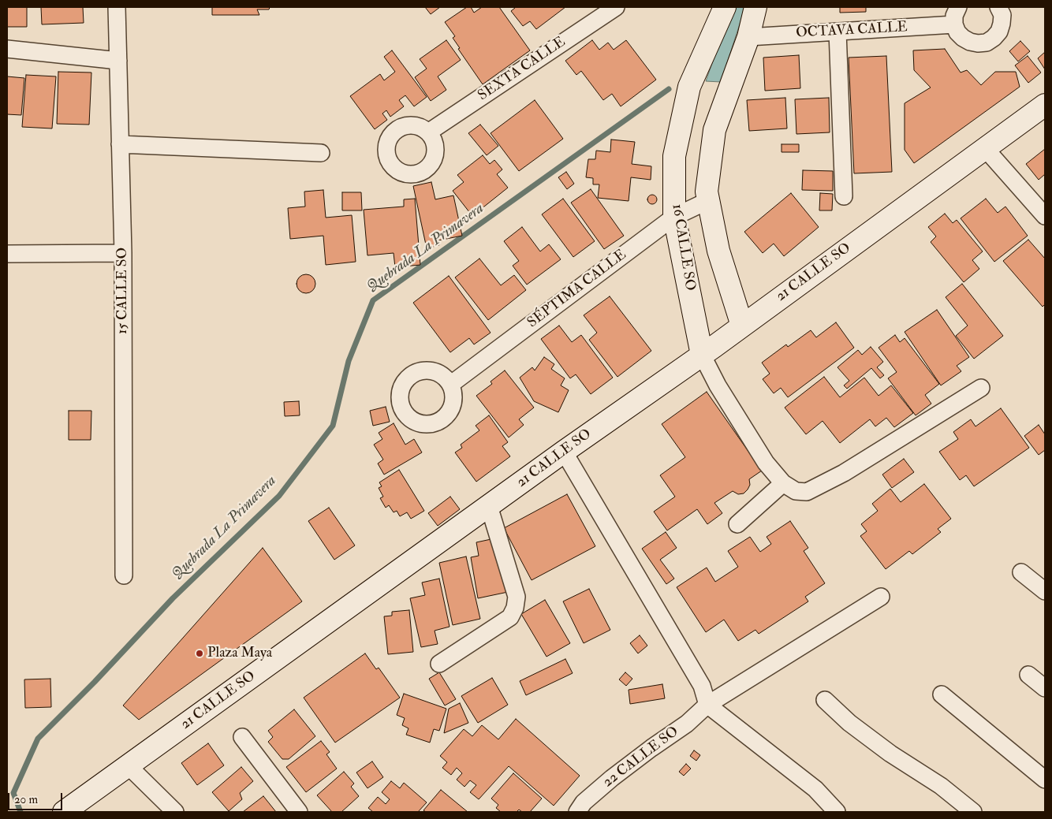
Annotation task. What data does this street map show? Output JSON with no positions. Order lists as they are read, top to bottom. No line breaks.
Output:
{"streets":{"street":["OCTAVA CALLE","SEXTA CALLE","16 CALLE SO","21 CALLE SO","SÉPTIMA CALLE","15 CALLE SO","22 CALLE SO"]},"crossings":[["16 CALLE SO","21 CALLE SO"],["16 CALLE SO","SÉPTIMA CALLE"]],"water":["Quebrada La Primavera"],"places":["Plaza Maya"],"scale_bar":"20 m"}
